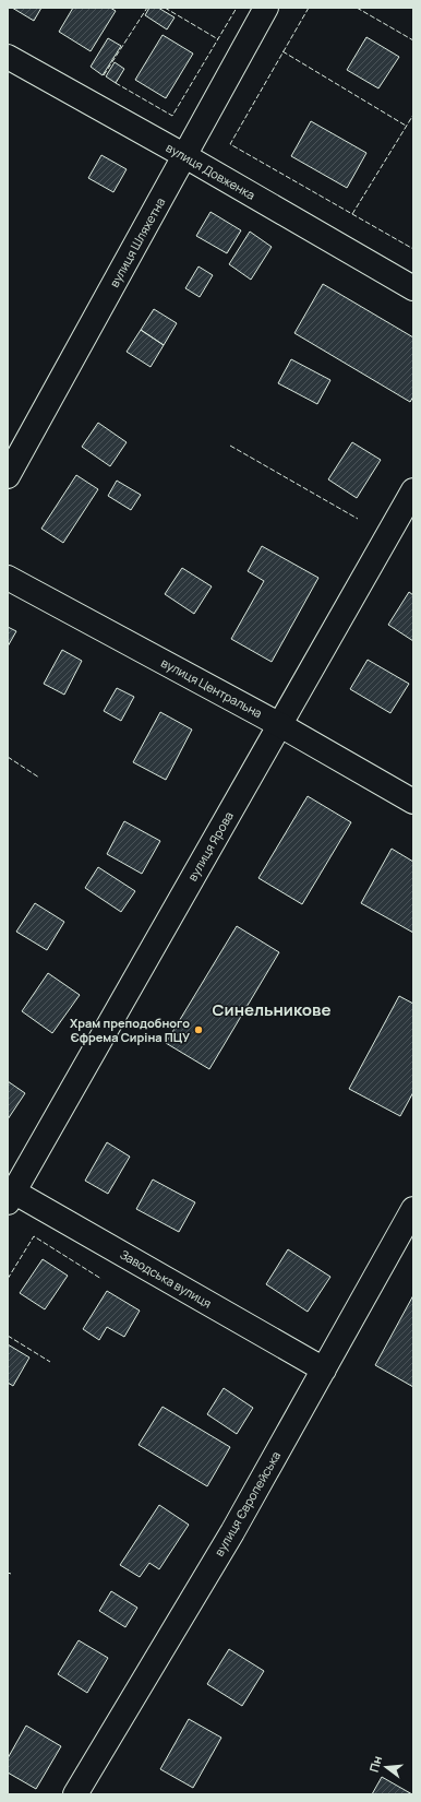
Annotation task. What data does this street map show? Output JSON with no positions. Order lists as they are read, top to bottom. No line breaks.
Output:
{"streets":{"street":["вулиця Довженка","вулиця Шляхетна","вулиця Центральна","вулиця Ярова","Заводська вулиця","вулиця Європейська"]},"crossings":[["вулиця Довженка","вулиця Шляхетна"],["вулиця Центральна","вулиця Ярова"],["вулиця Ярова","Заводська вулиця"],["Заводська вулиця","вулиця Європейська"]],"districts":["Синельникове"],"places":["Храм преподобного Єфрема Сиріна ПЦУ"],"north":"left"}
